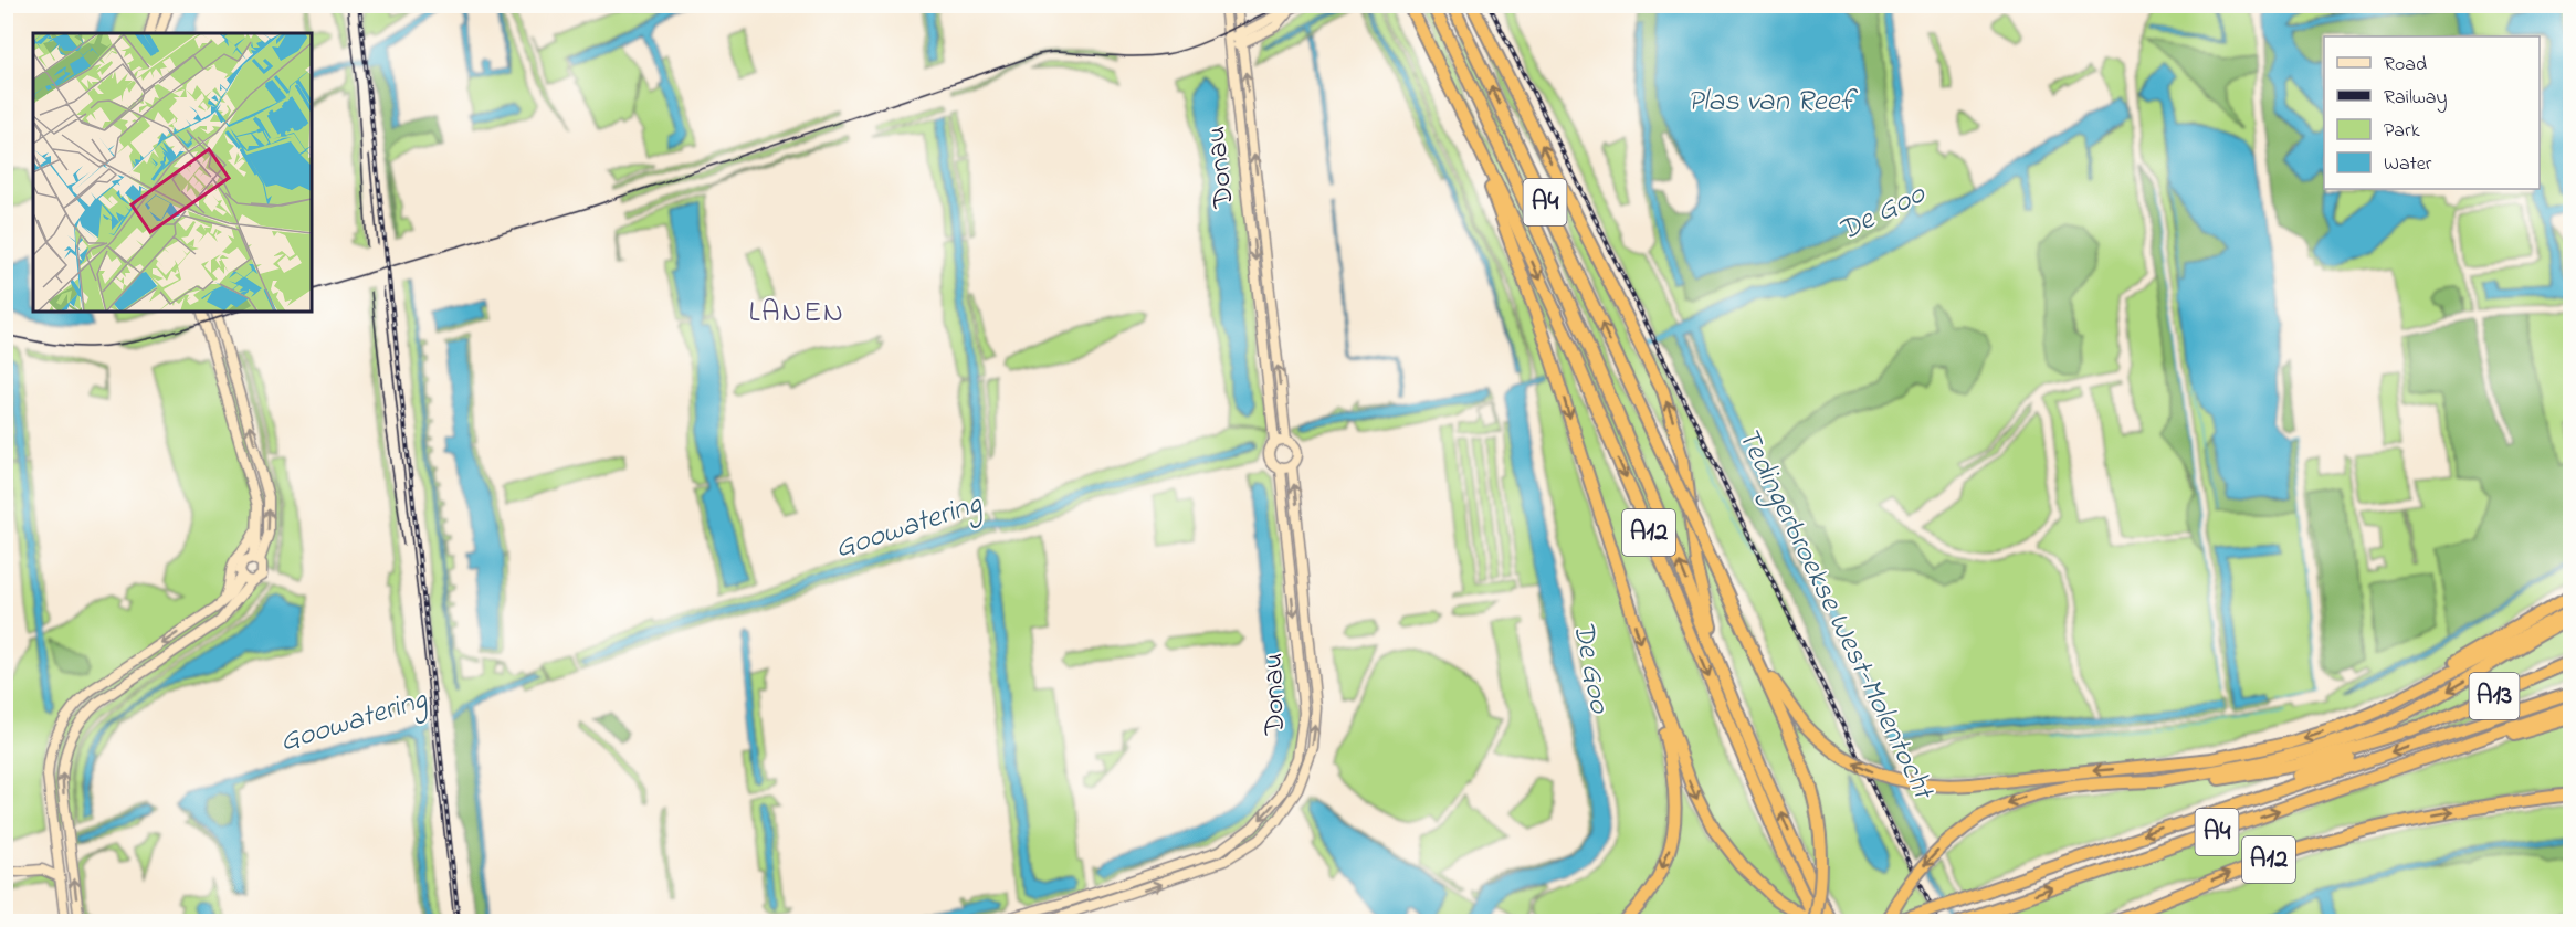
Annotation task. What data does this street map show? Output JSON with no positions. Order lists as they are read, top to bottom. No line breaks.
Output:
{"streets":{"highway":["A4","A12","A13"],"main road":["Donau"]},"crossings":[["A4","A12"],["A4","A13"]],"districts":["LANEN"],"water":["Plas van Reef","De Goo","Goowatering","Tedingerbroekse West-Molentocht"],"legend":["Road","Railway","Park","Water"]}
